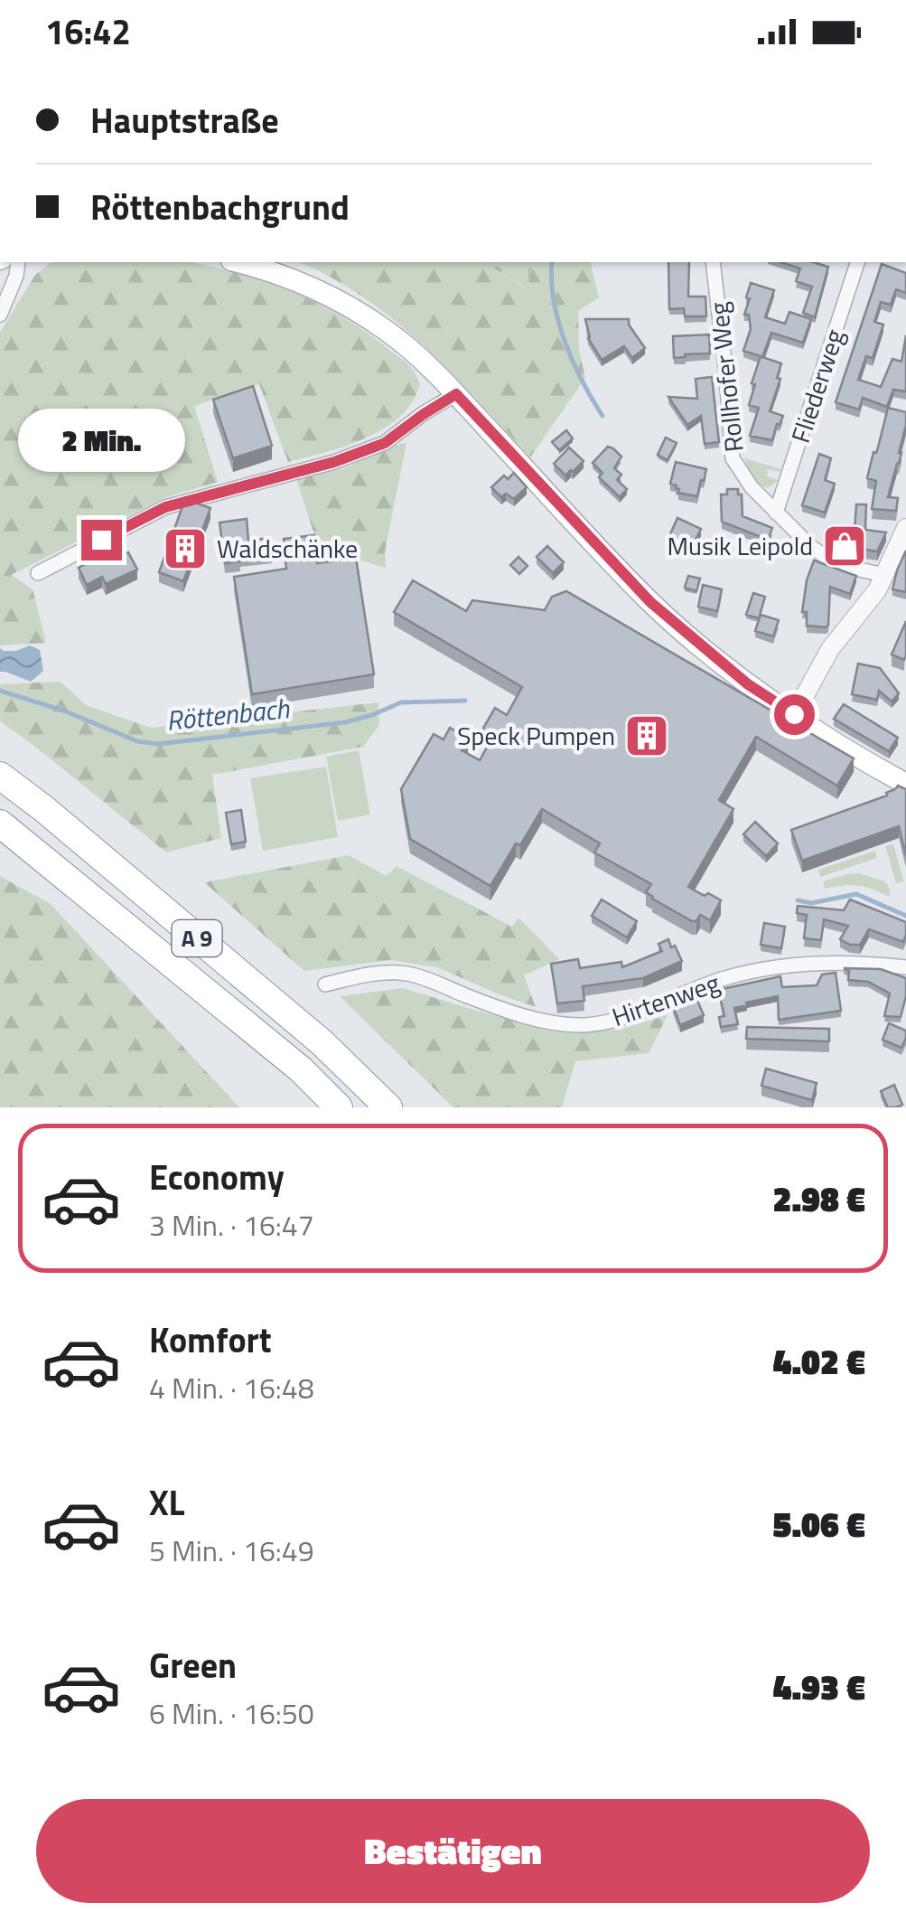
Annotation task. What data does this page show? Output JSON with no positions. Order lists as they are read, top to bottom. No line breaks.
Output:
{"streets":{"highway":["A 9"],"street":["Rollhofer Weg","Fliederweg","Hirtenweg"]},"crossings":[["Rollhofer Weg","Fliederweg"]],"water":["Röttenbach"],"places":{"shop":["Musik Leipold"],"building":["Waldschänke","Speck Pumpen"]},"page":{"status":"16:42","banner":["Hauptstraße","Röttenbachgrund"],"bubble":"2 Min.","list":[{"name":"Economy","note":"3 Min. · 16:47","value":"2.98 €"},{"name":"Komfort","note":"4 Min. · 16:48","value":"4.02 €"},{"name":"XL","note":"5 Min. · 16:49","value":"5.06 €"},{"name":"Green","note":"6 Min. · 16:50","value":"4.93 €"}],"buttons":"Bestätigen"}}
